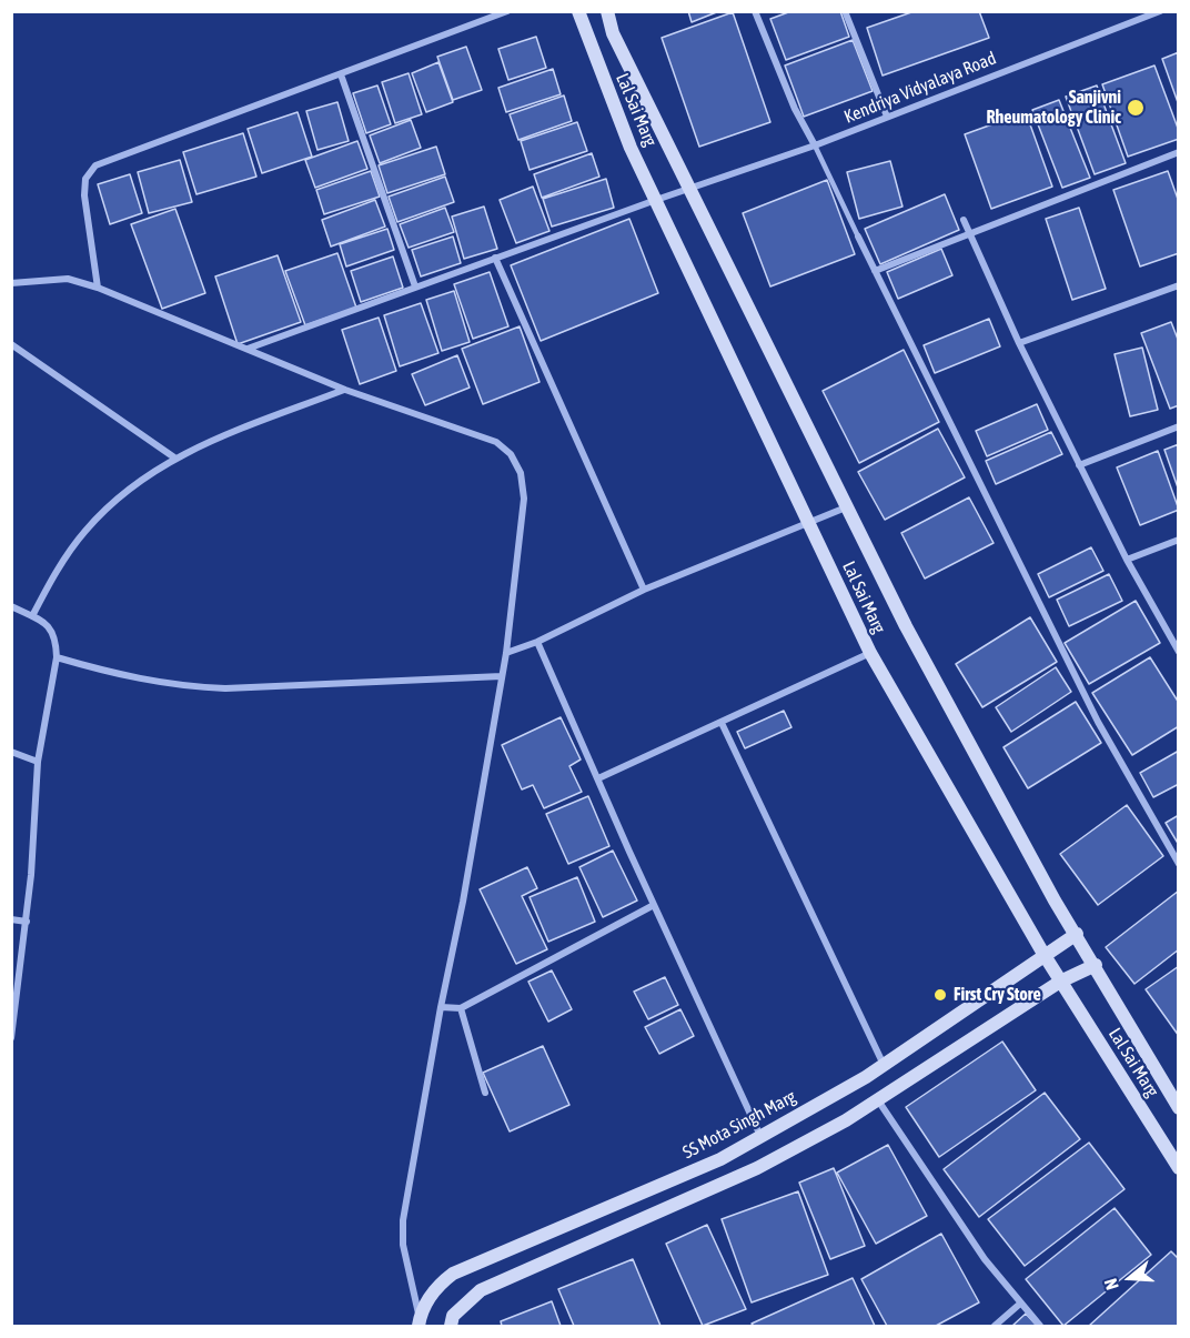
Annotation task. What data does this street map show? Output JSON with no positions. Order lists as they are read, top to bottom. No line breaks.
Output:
{"streets":{"street":["Kendriya Vidyalaya Road","Lal Sai Marg","SS Mota Singh Marg"]},"crossings":[["Kendriya Vidyalaya Road","Lal Sai Marg"],["Lal Sai Marg","SS Mota Singh Marg"]],"places":["Sanjivni Rheumatology Clinic","First Cry Store"],"north":"left"}
